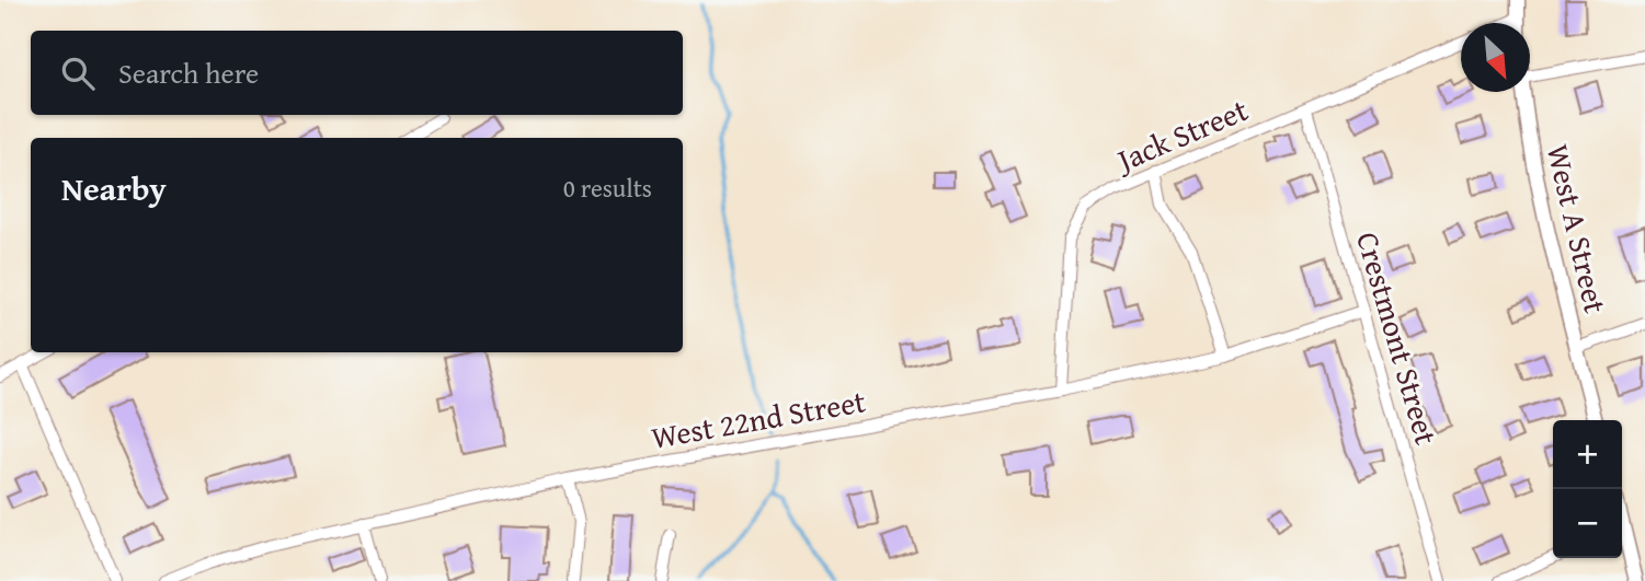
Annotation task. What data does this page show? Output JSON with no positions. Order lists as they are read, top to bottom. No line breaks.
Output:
{"streets":{"street":["Jack Street","West A Street","Crestmont Street","West 22nd Street"]},"crossings":[["Jack Street","Crestmont Street"],["Jack Street","West 22nd Street"],["Crestmont Street","West 22nd Street"]],"north":"bottom right","page":{"search":"Search here","heading":["Nearby","0 results"],"map_buttons":["+","−"]}}
